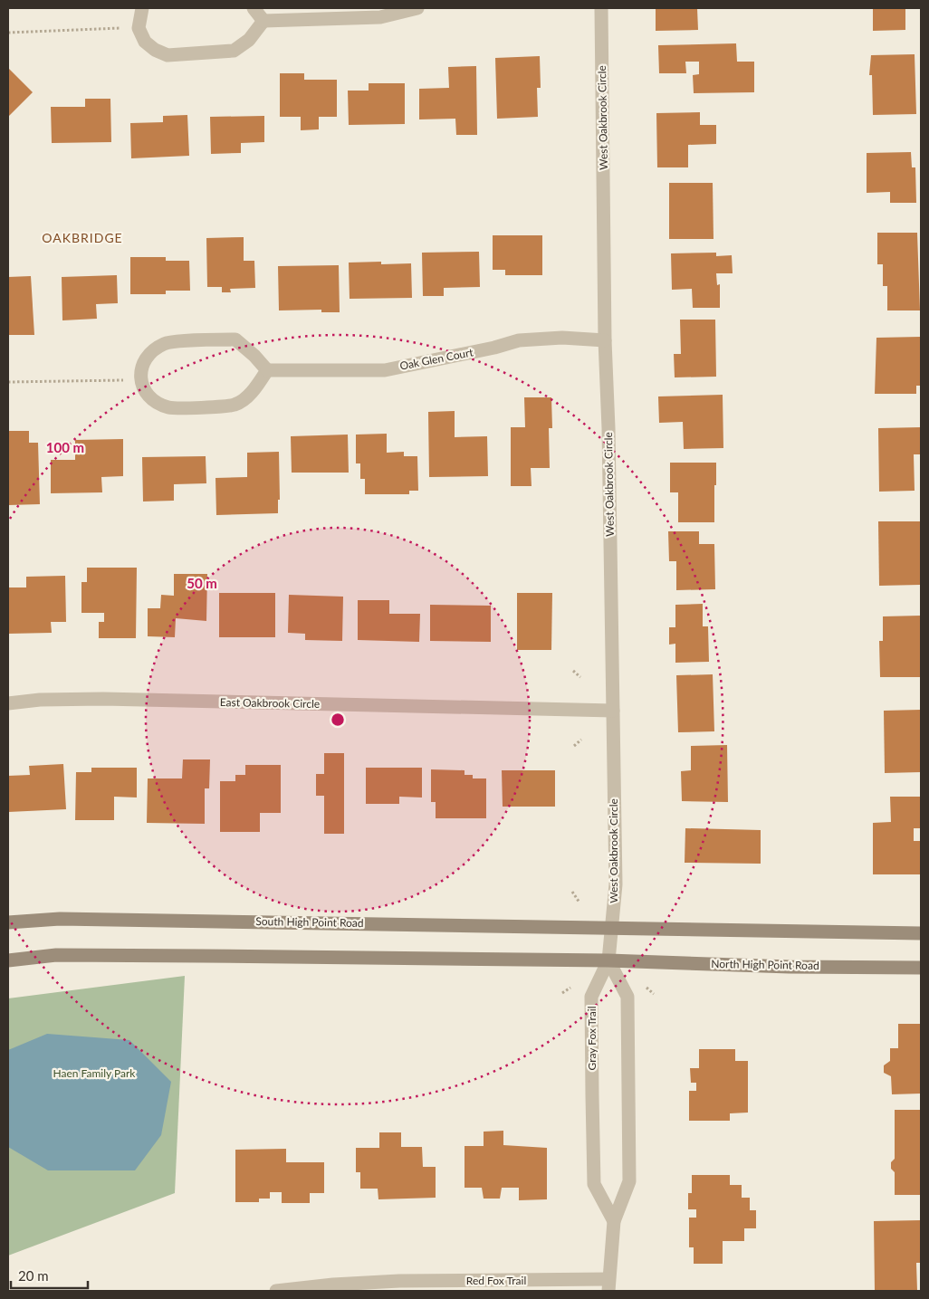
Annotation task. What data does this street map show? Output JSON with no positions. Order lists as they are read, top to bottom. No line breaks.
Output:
{"streets":{"street":["West Oakbrook Circle","Oak Glen Court","East Oakbrook Circle","South High Point Road","North High Point Road","Gray Fox Trail","Red Fox Trail"]},"crossings":[["West Oakbrook Circle","Oak Glen Court"],["West Oakbrook Circle","East Oakbrook Circle"],["West Oakbrook Circle","South High Point Road"],["West Oakbrook Circle","North High Point Road"],["West Oakbrook Circle","Gray Fox Trail"],["North High Point Road","Gray Fox Trail"]],"districts":["OAKBRIDGE"],"parks":["Haen Family Park"],"scale_bar":"20 m","rings":["100 m","50 m"]}
